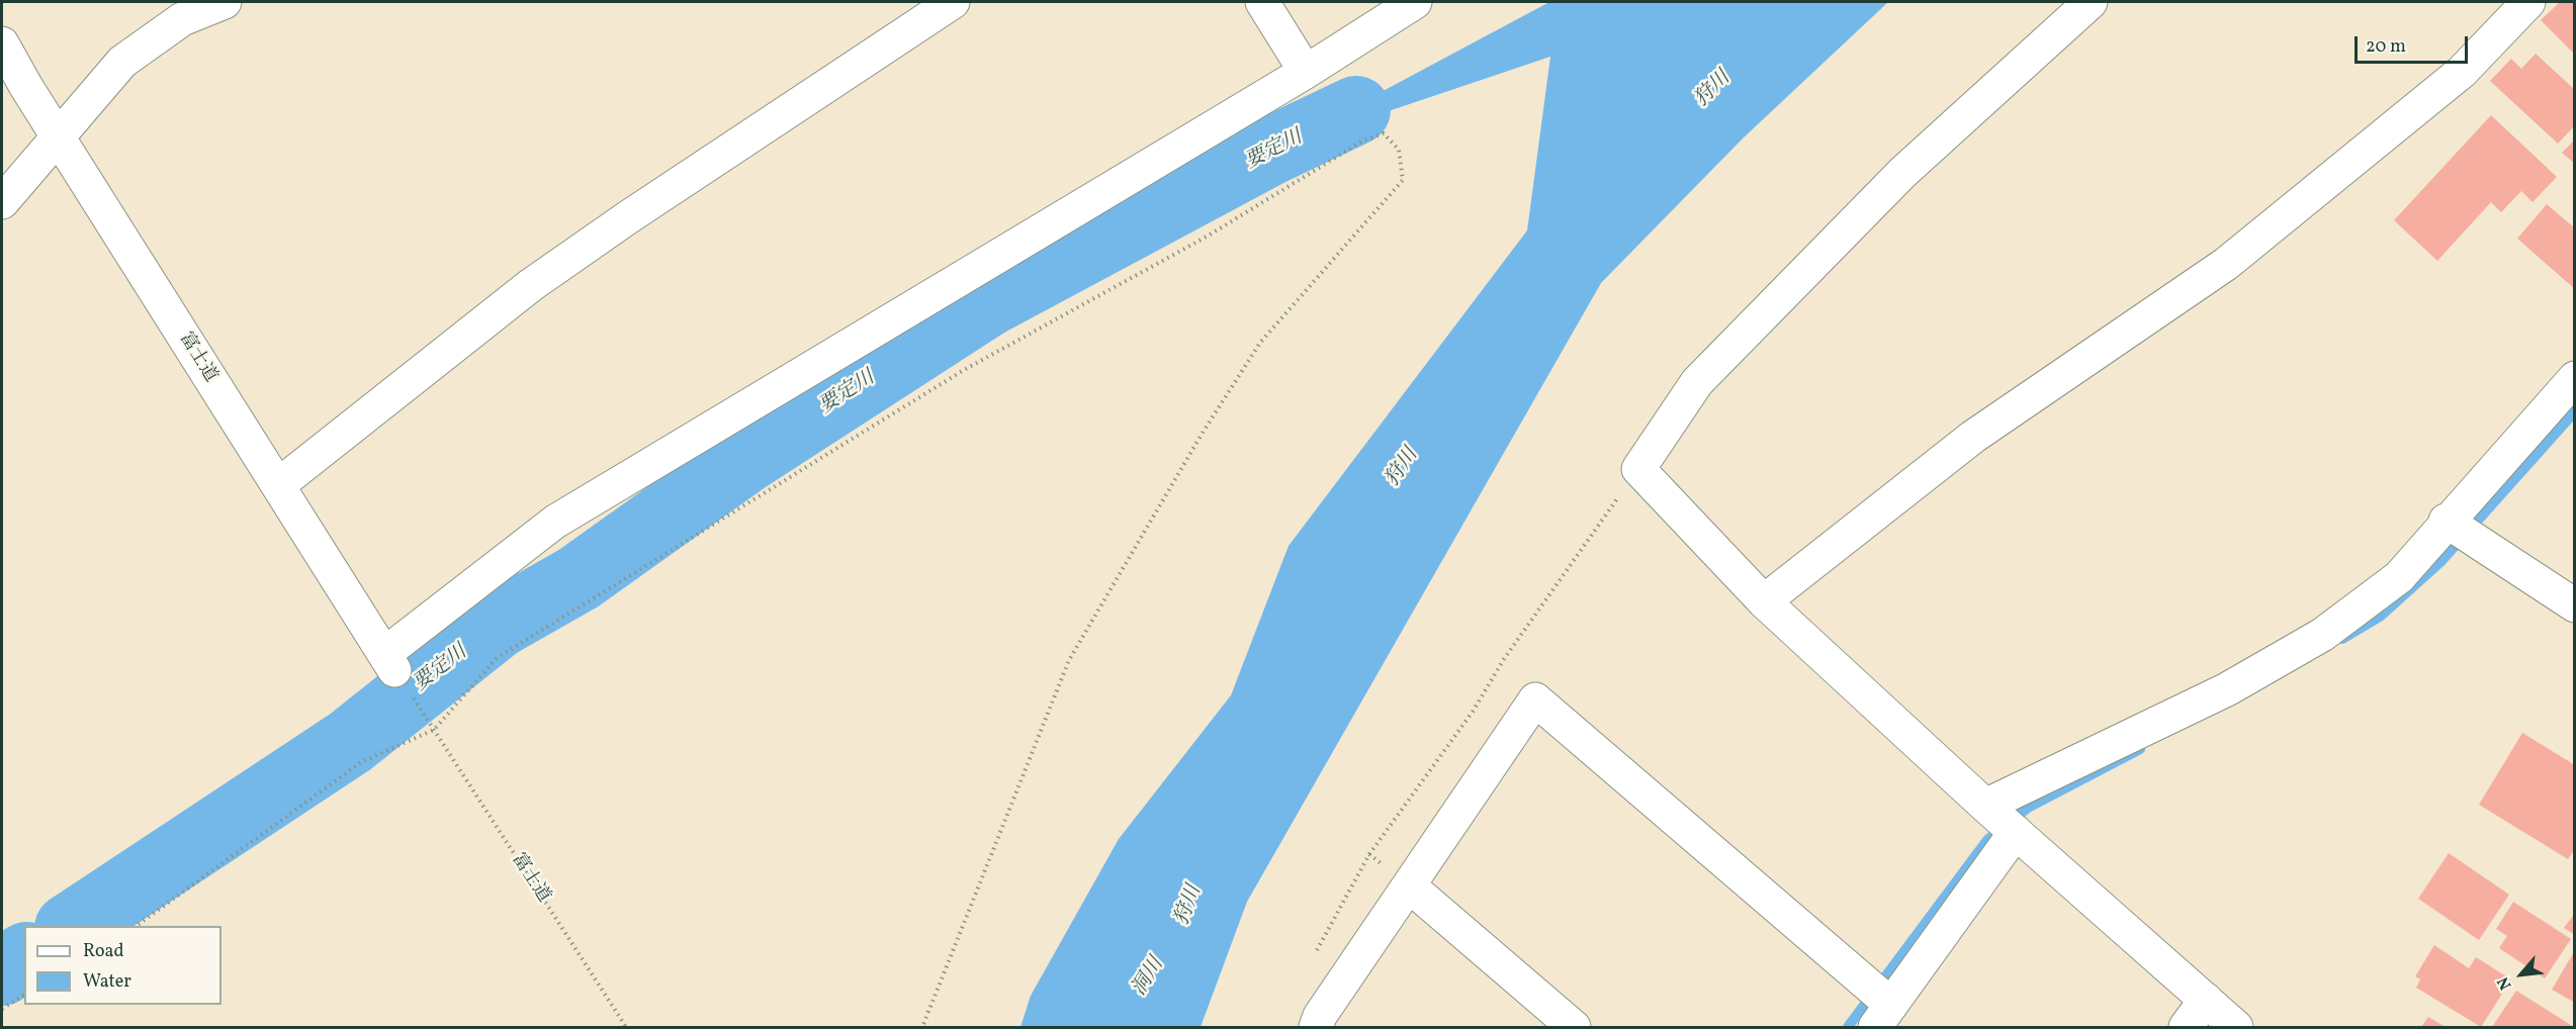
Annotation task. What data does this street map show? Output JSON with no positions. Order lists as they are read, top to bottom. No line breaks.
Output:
{"streets":{"street":["富士道"]},"water":["狩川","要定川","洞川"],"legend":["Road","Water"],"scale_bar":"20 m","north":"bottom left"}
